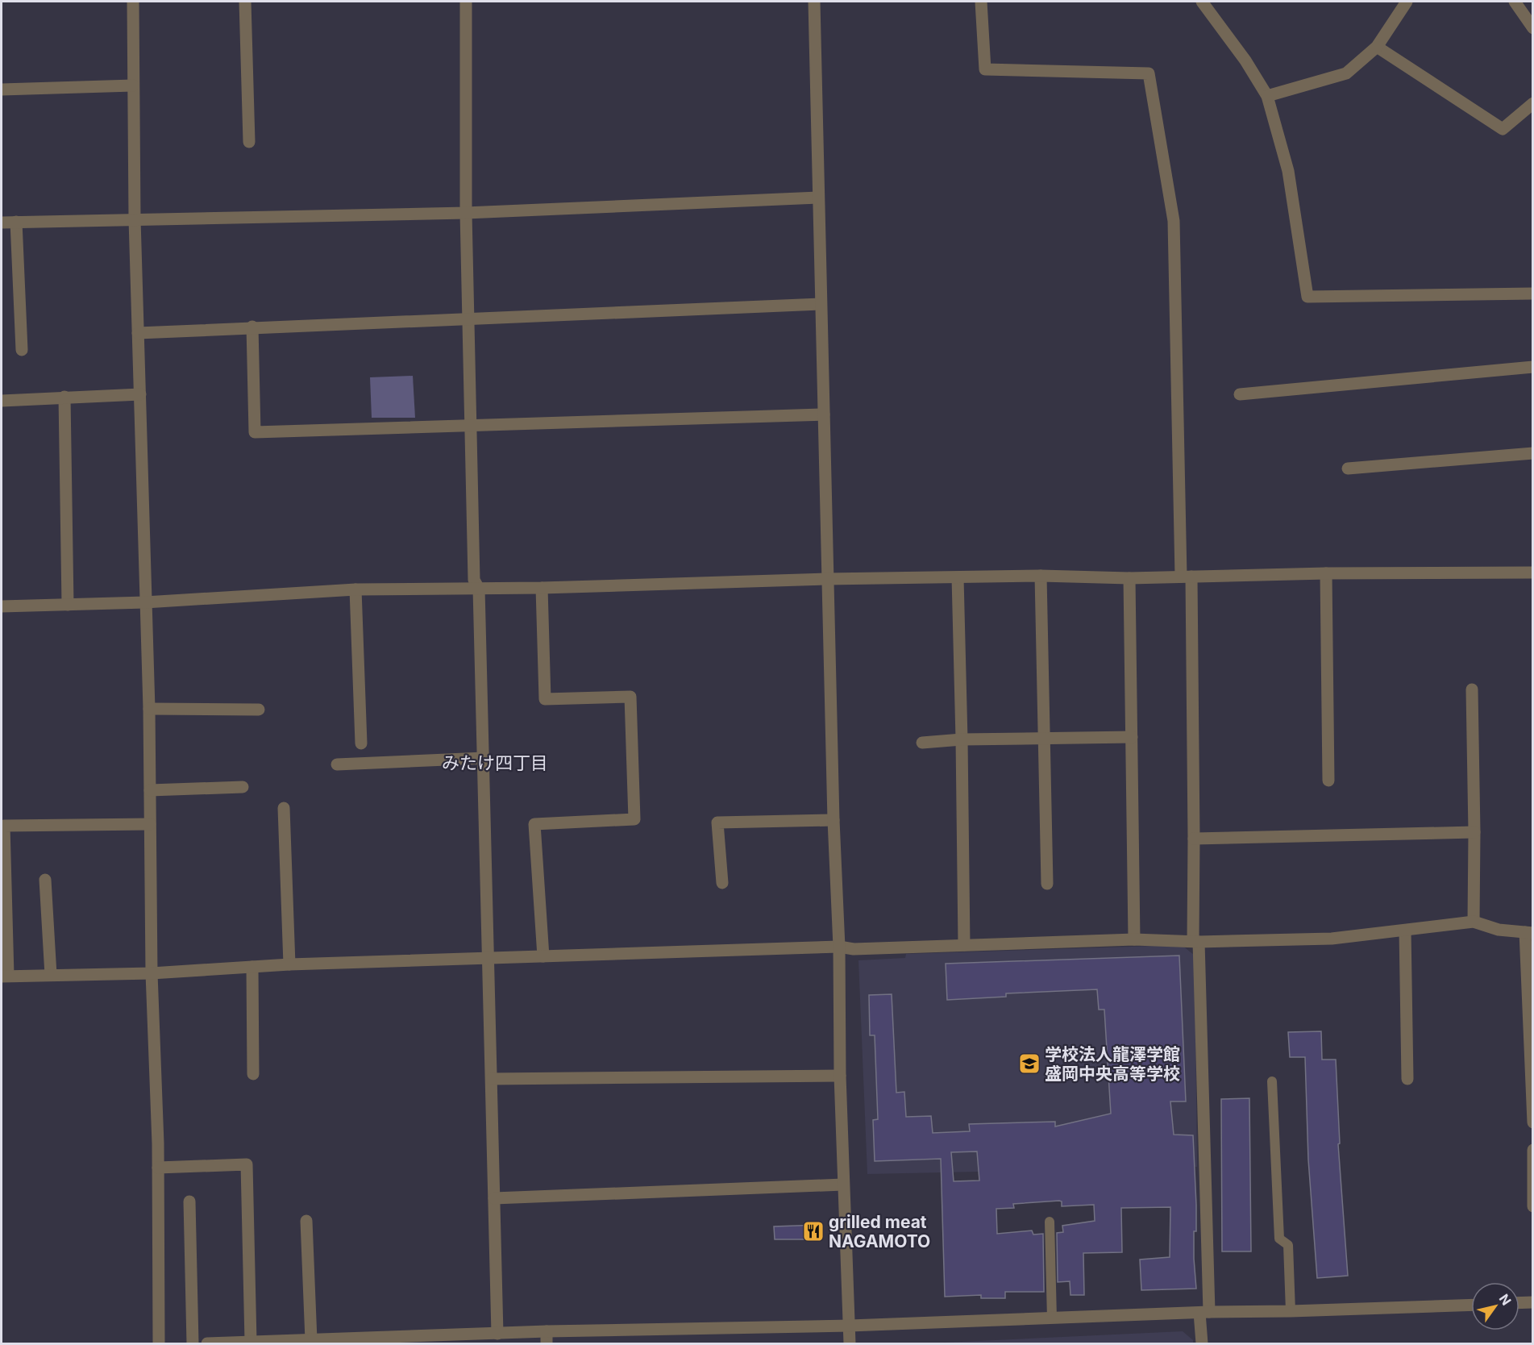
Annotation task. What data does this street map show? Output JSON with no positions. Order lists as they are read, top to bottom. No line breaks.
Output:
{"districts":["みたけ四丁目"],"places":{"school or university":["学校法人龍澤学館 盛岡中央高等学校"],"restaurant":["grilled meat NAGAMOTO"]},"north":"top right"}
